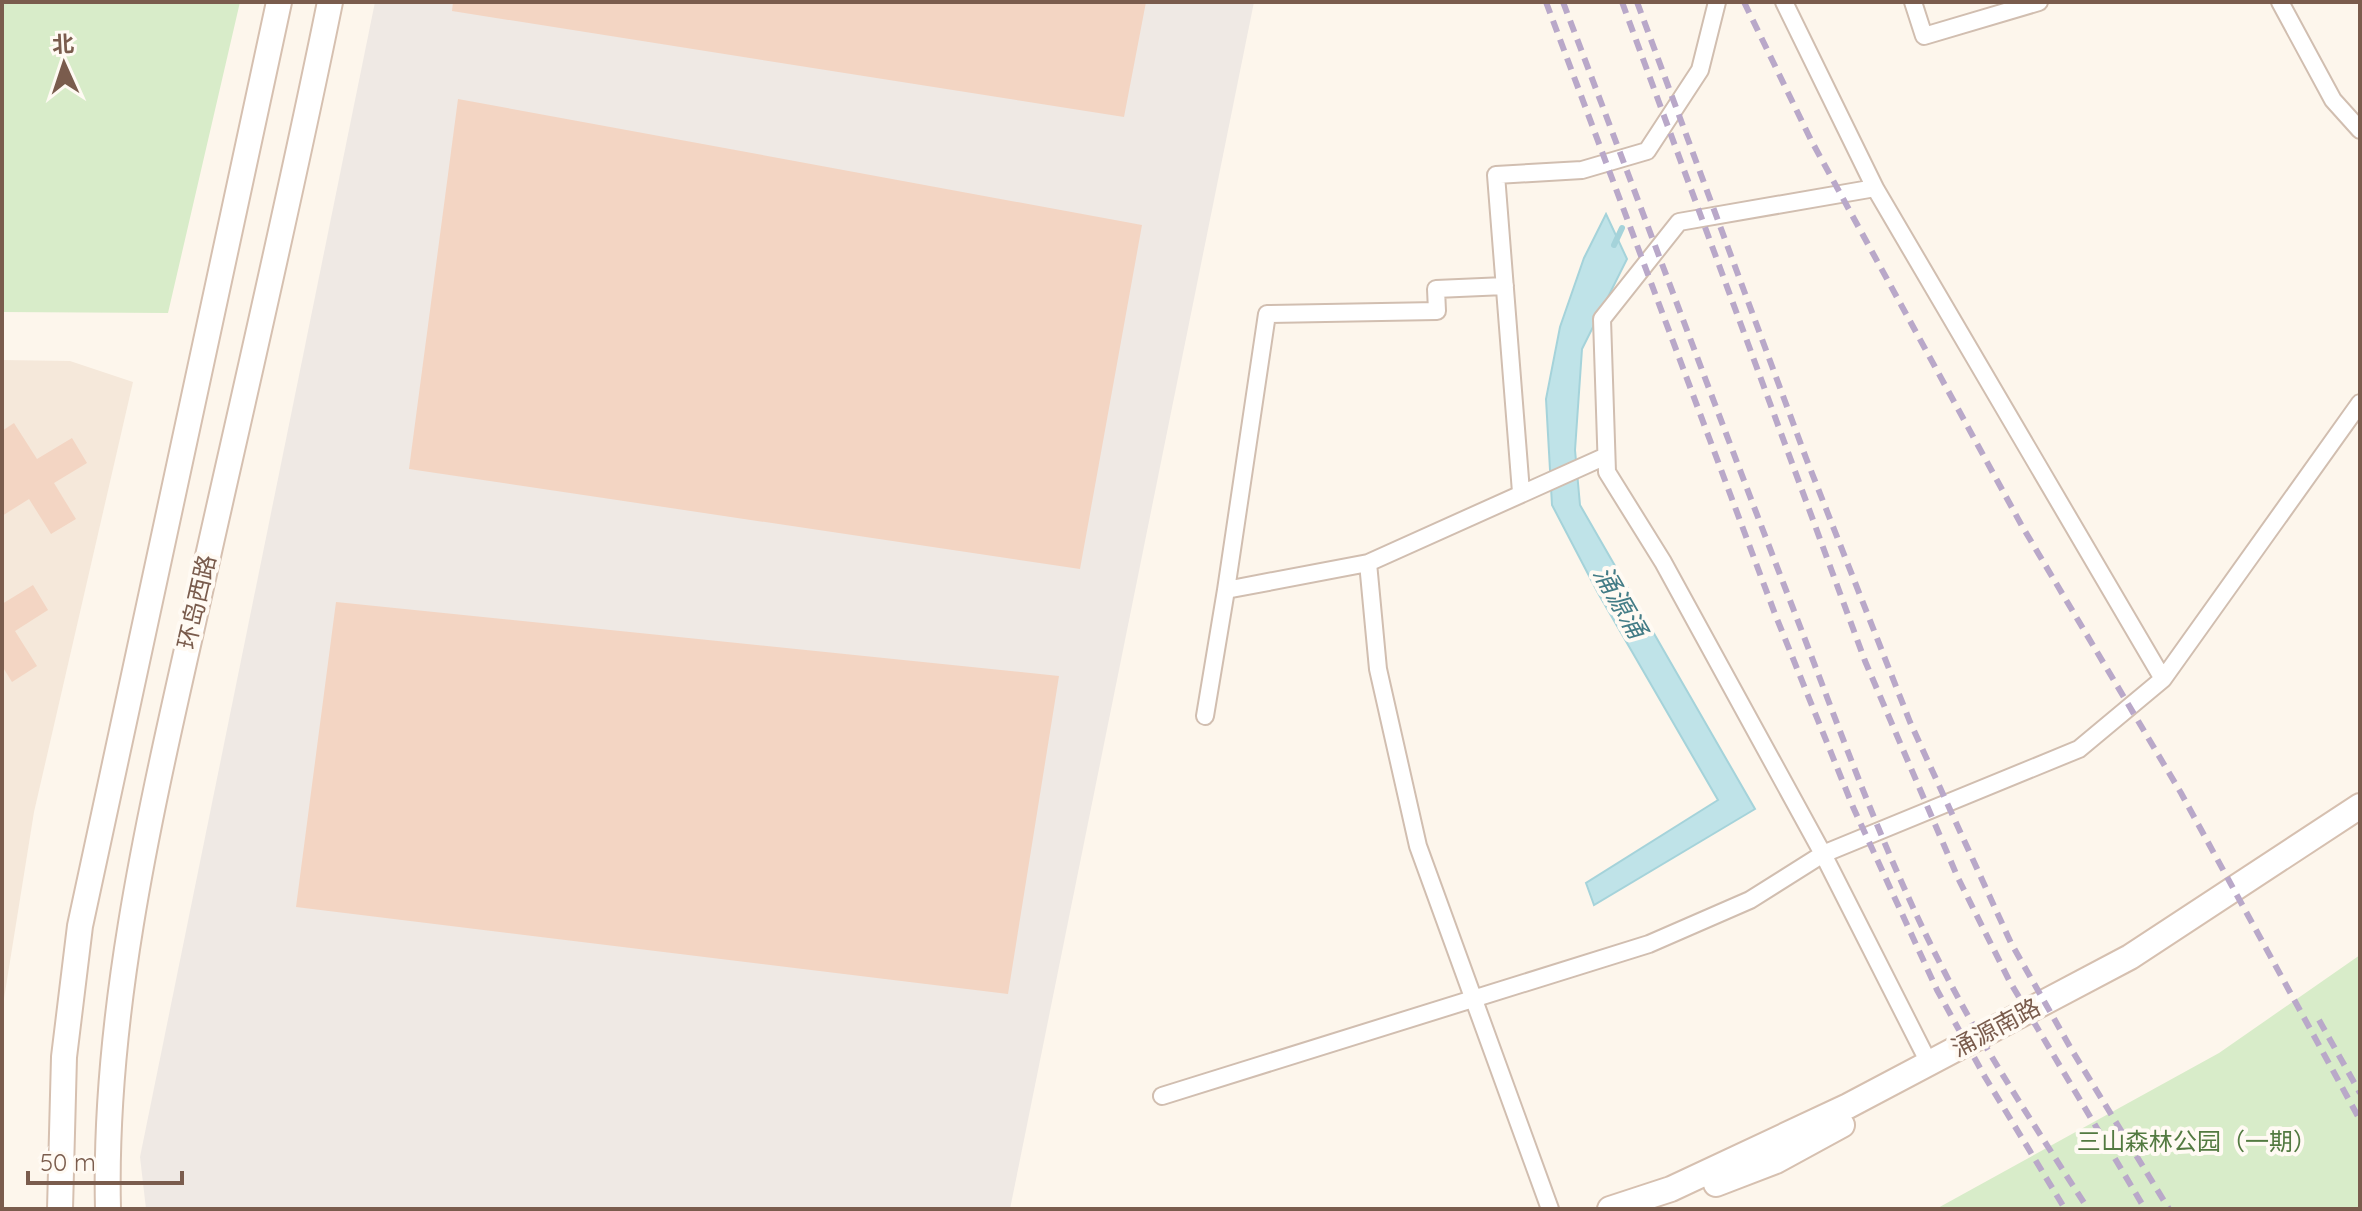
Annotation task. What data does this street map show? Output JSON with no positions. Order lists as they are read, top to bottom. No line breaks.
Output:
{"streets":{"main road":["环岛西路","涌源南路"]},"water":["涌源涌"],"parks":["三山森林公园（一期）"],"scale_bar":"50 m","north":"top"}
